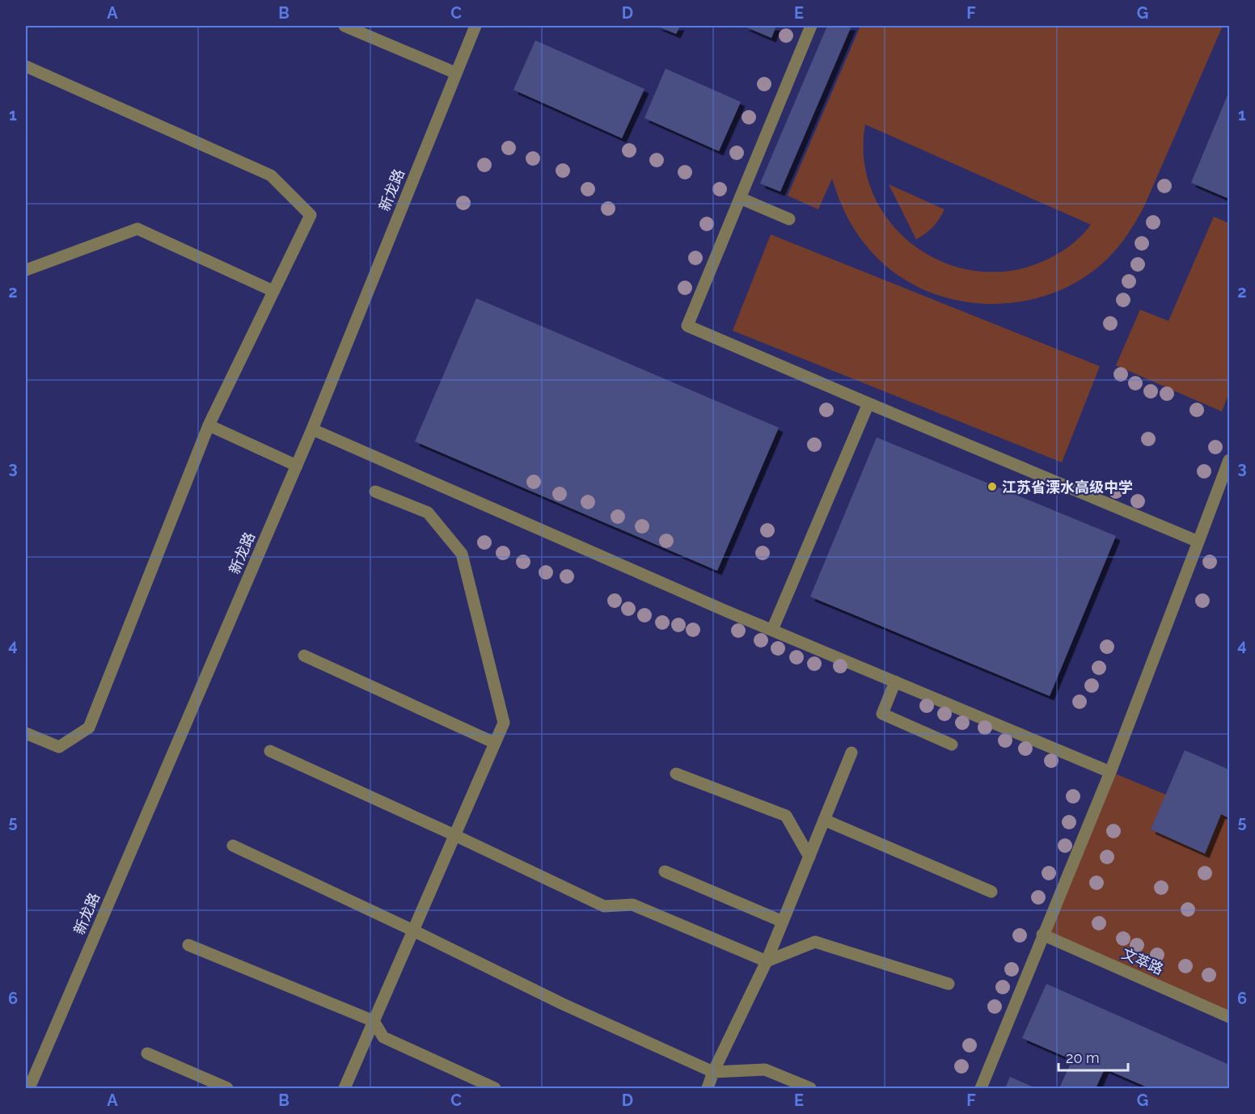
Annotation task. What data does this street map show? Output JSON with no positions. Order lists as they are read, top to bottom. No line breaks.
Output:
{"streets":{"street":["新龙路","文萃路"]},"places":["江苏省溧水高级中学"],"scale_bar":"20 m","grid":{"columns":["A","B","C","D","E","F","G"],"rows":["1","2","3","4","5","6"]}}
